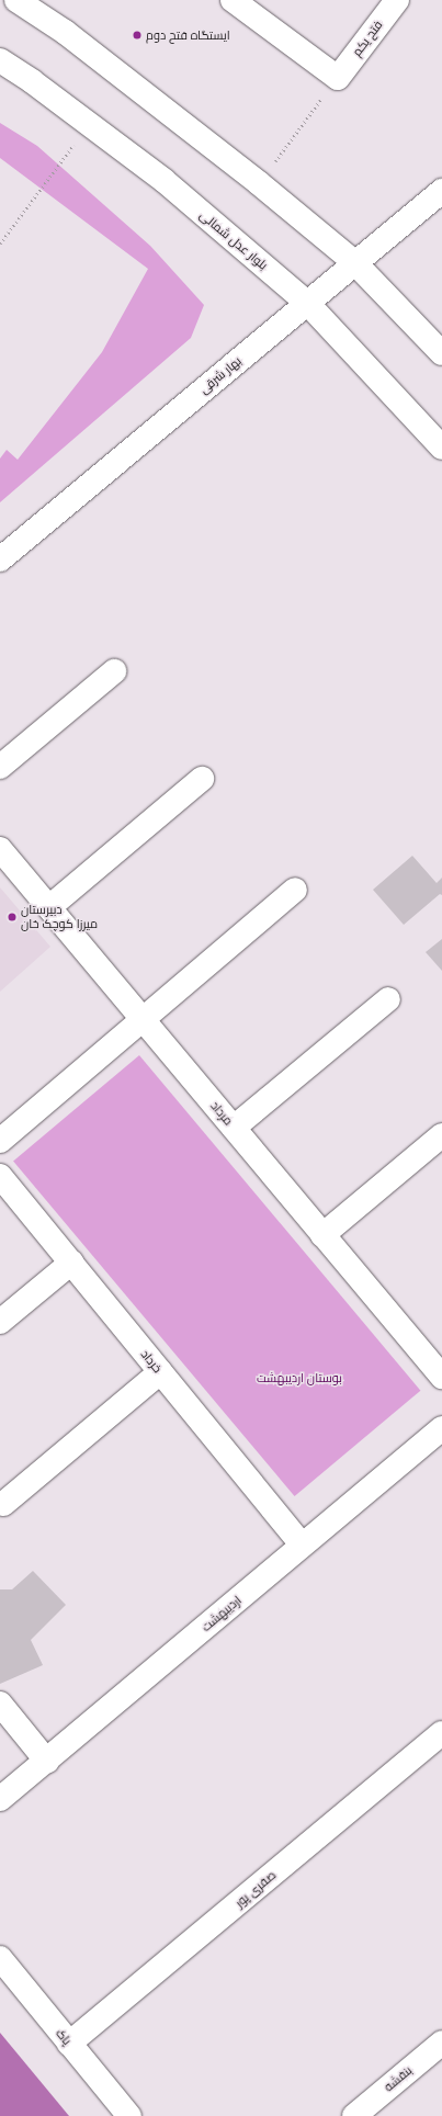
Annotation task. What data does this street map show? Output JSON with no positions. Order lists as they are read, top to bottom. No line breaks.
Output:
{"streets":{"street":["فتح یکم","بلوار عدل شمالی","بهار شرقی","مرداد","خرداد","اردیبهشت","صفری پور","پاک","بنفشه"]},"crossings":[["بلوار عدل شمالی","بهار شرقی"],["خرداد","اردیبهشت"],["صفری پور","پاک"]],"parks":["بوستان اردیبهشت"],"places":["ایستگاه فتح دوم","دبیرستان میرزا کوچک خان"]}
